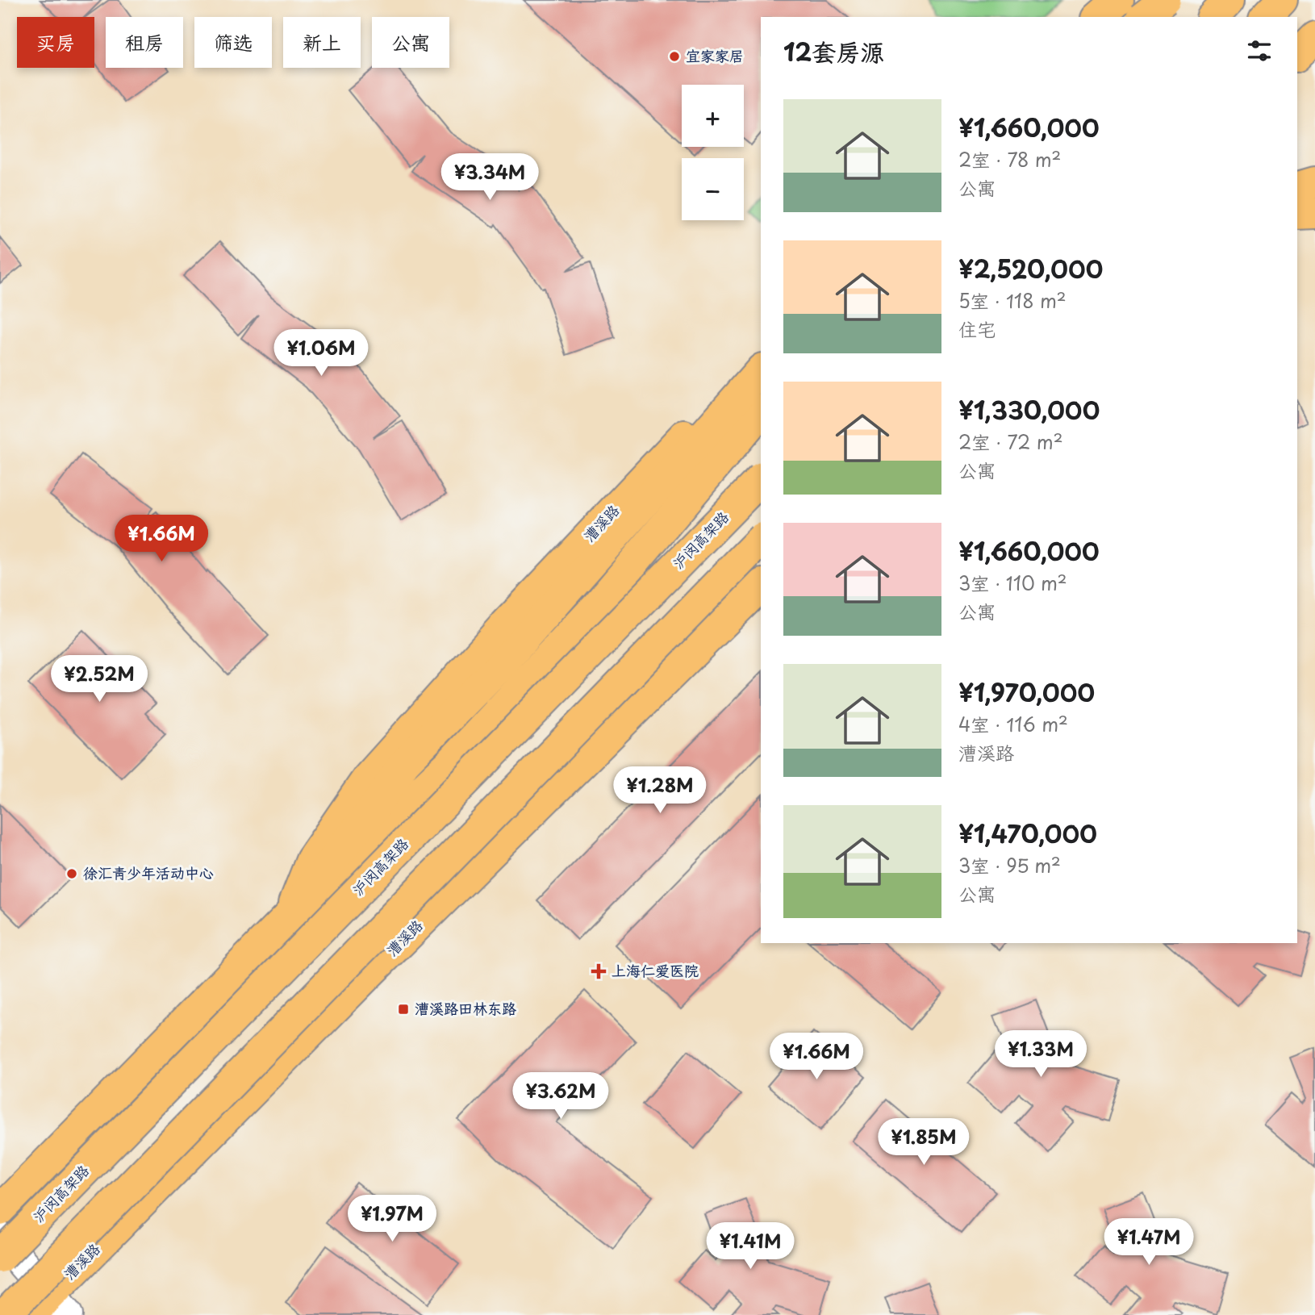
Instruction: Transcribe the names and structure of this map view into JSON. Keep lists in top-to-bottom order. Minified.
{"streets":{"main road":["漕溪路","沪闵高架路"]},"places":{"other":["宜家家居","徐汇青少年活动中心"],"health":["上海仁爱医院"],"transit":["漕溪路田林东路"]},"page":{"chip":["买房","租房","筛选","新上","公寓"],"heading":"12套房源","map_buttons":["+","−"],"list":[{"name":"¥1,660,000","note":"2室 · 78 m² · 公寓"},{"name":"¥2,520,000","note":"5室 · 118 m² · 住宅"},{"name":"¥1,330,000","note":"2室 · 72 m² · 公寓"},{"name":"¥1,660,000","note":"3室 · 110 m² · 公寓"},{"name":"¥1,970,000","note":"4室 · 116 m² · 漕溪路"},{"name":"¥1,470,000","note":"3室 · 95 m² · 公寓"}],"price":["¥3.34M","¥1.06M","¥1.66M","¥2.52M","¥1.28M","¥1.33M","¥1.66M","¥3.62M","¥1.85M","¥1.97M","¥1.47M","¥1.41M"]}}
